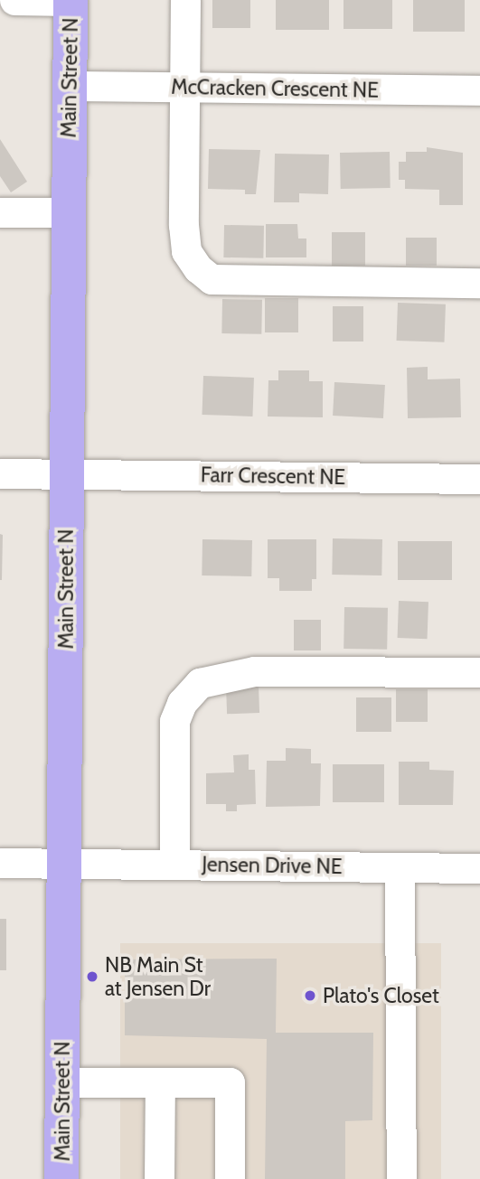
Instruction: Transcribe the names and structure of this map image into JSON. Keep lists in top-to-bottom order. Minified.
{"streets":{"main road":["Main Street N"],"street":["McCracken Crescent NE","Farr Crescent NE","Jensen Drive NE"]},"crossings":[["Main Street N","McCracken Crescent NE"],["Main Street N","Farr Crescent NE"],["Main Street N","Jensen Drive NE"]],"places":["NB Main St at Jensen Dr","Plato's Closet"]}
